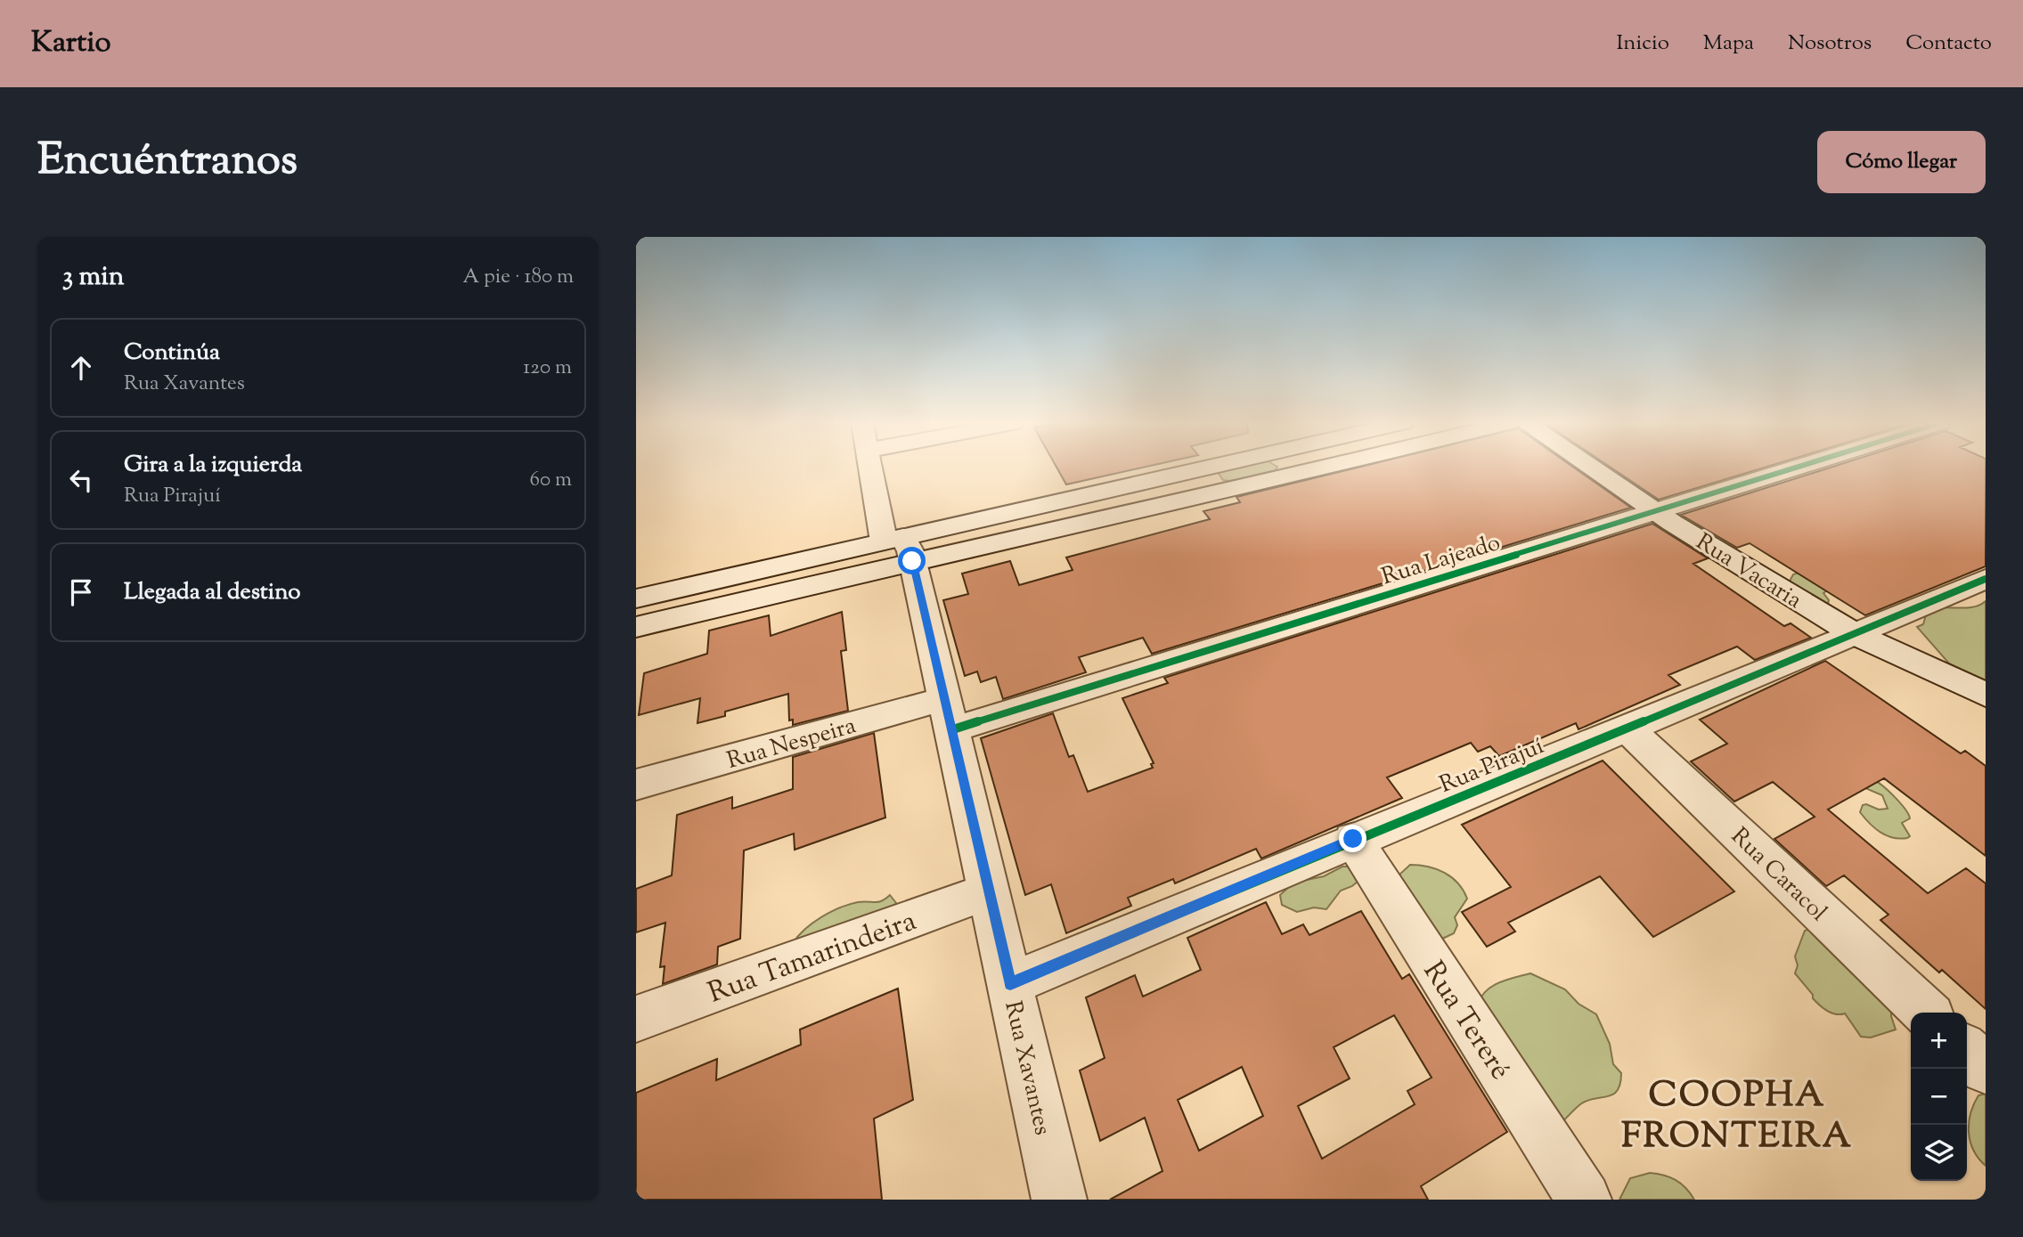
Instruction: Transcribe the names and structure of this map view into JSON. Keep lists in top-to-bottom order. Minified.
{"streets":{"street":["Rua Lajeado","Rua Vacaria","Rua Nespeira","Rua Pirajuí","Rua Caracol","Rua Tamarindeira","Rua Tereré","Rua Xavantes"]},"crossings":[["Rua Lajeado","Rua Vacaria"],["Rua Lajeado","Rua Nespeira"],["Rua Lajeado","Rua Xavantes"],["Rua Vacaria","Rua Pirajuí"],["Rua Nespeira","Rua Xavantes"],["Rua Pirajuí","Rua Caracol"],["Rua Pirajuí","Rua Tereré"],["Rua Pirajuí","Rua Xavantes"],["Rua Tamarindeira","Rua Xavantes"]],"districts":["COOPHA FRONTEIRA"],"page":{"header":"Kartio","nav":["Inicio","Mapa","Nosotros","Contacto"],"title":"Encuéntranos","buttons":"Cómo llegar","heading":["3 min","A pie · 180 m"],"list":[["Continúa","Rua Xavantes","120 m"],["Gira a la izquierda","Rua Pirajuí","60 m"],"Llegada al destino"],"map_buttons":["+","−"]}}
